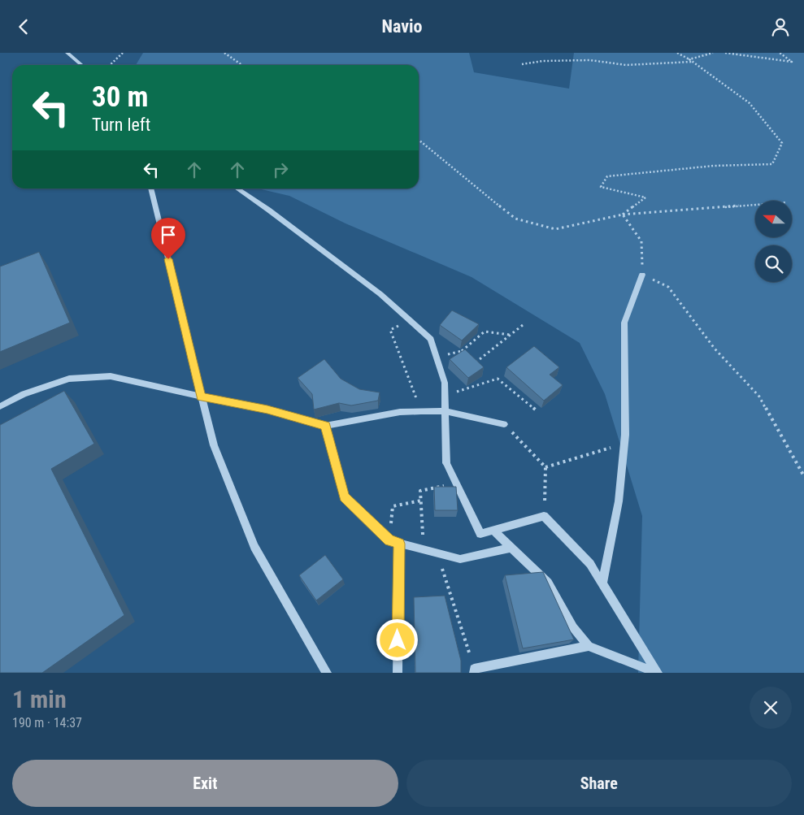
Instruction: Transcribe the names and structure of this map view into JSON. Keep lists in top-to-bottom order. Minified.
{"north":"left","page":{"header":"Navio","turn":["30 m","Turn left"],"heading":["1 min","190 m · 14:37"],"buttons":["Exit","Share"]}}
